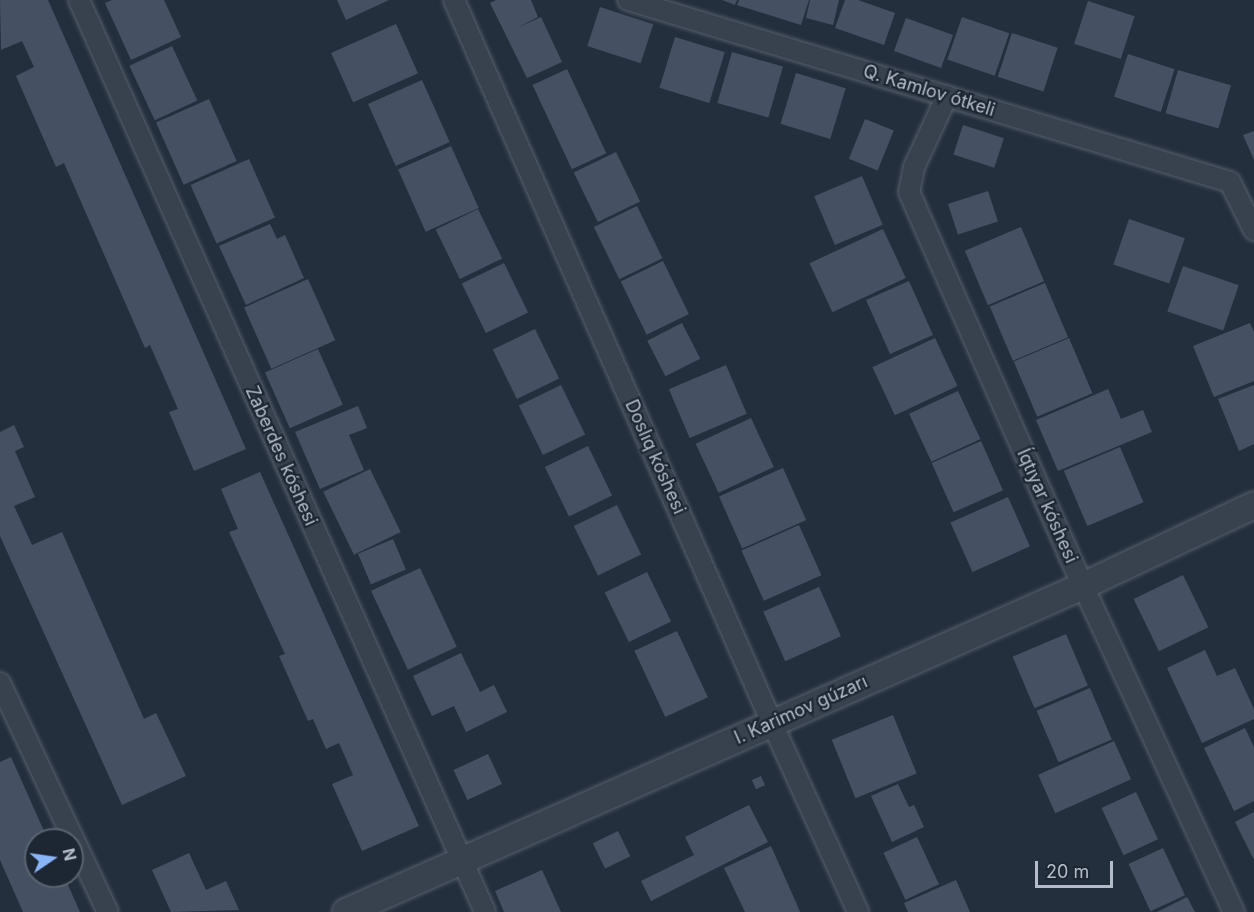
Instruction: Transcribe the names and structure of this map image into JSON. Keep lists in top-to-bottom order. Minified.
{"streets":{"street":["Q. Kamlov ótkeli","Zaberdes kóshesi","Doslıq kóshesi","Íqtıyar kóshesi","I. Karimov gúzarı"]},"crossings":[["Q. Kamlov ótkeli","Íqtıyar kóshesi"],["Zaberdes kóshesi","I. Karimov gúzarı"],["Doslıq kóshesi","I. Karimov gúzarı"],["Íqtıyar kóshesi","I. Karimov gúzarı"]],"scale_bar":"20 m","north":"right"}
